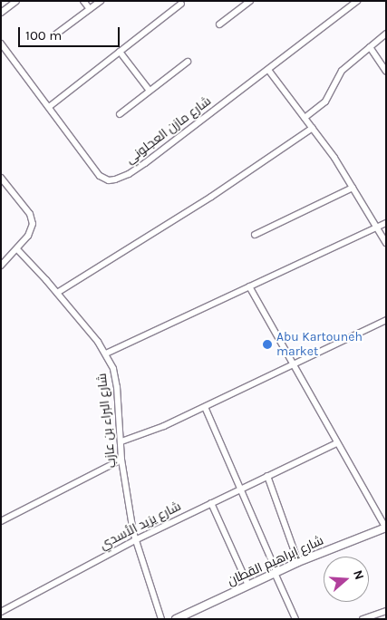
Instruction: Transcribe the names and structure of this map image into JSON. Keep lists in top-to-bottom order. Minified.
{"streets":{"street":["شارع مازن العجلوني","شارع البراء بن عازب","شارع يزيد الأسدي","شارع إبراهيم القطان"]},"crossings":[["شارع البراء بن عازب","شارع يزيد الأسدي"]],"places":["Abu Kartouneh market"],"scale_bar":"100 m","north":"right"}
